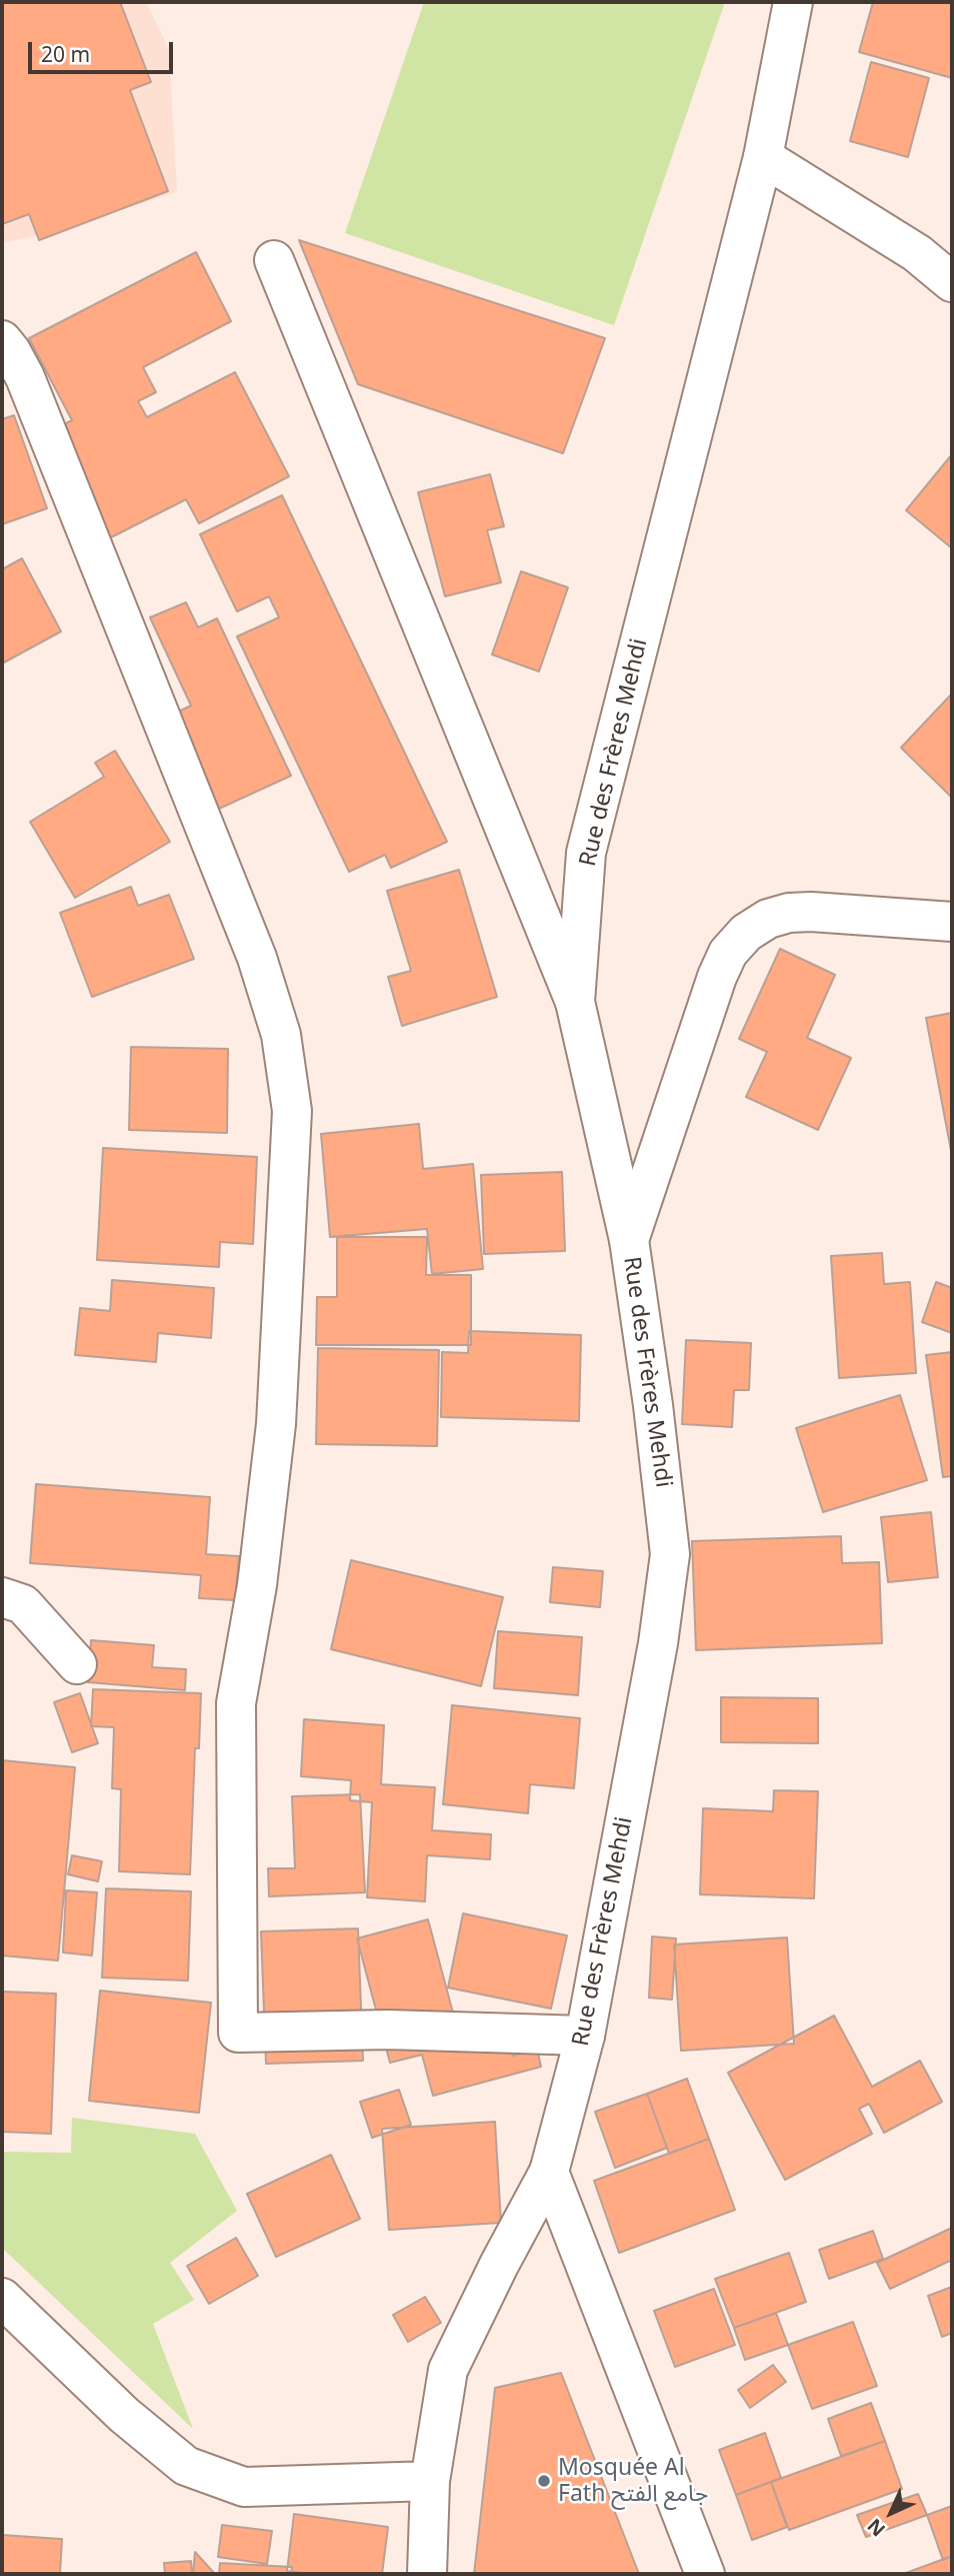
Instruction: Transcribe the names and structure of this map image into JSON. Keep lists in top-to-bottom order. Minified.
{"streets":{"street":["Rue des Frères Mehdi"]},"places":["Mosquée Al Fath جامع الفتح"],"scale_bar":"20 m","north":"bottom left"}
